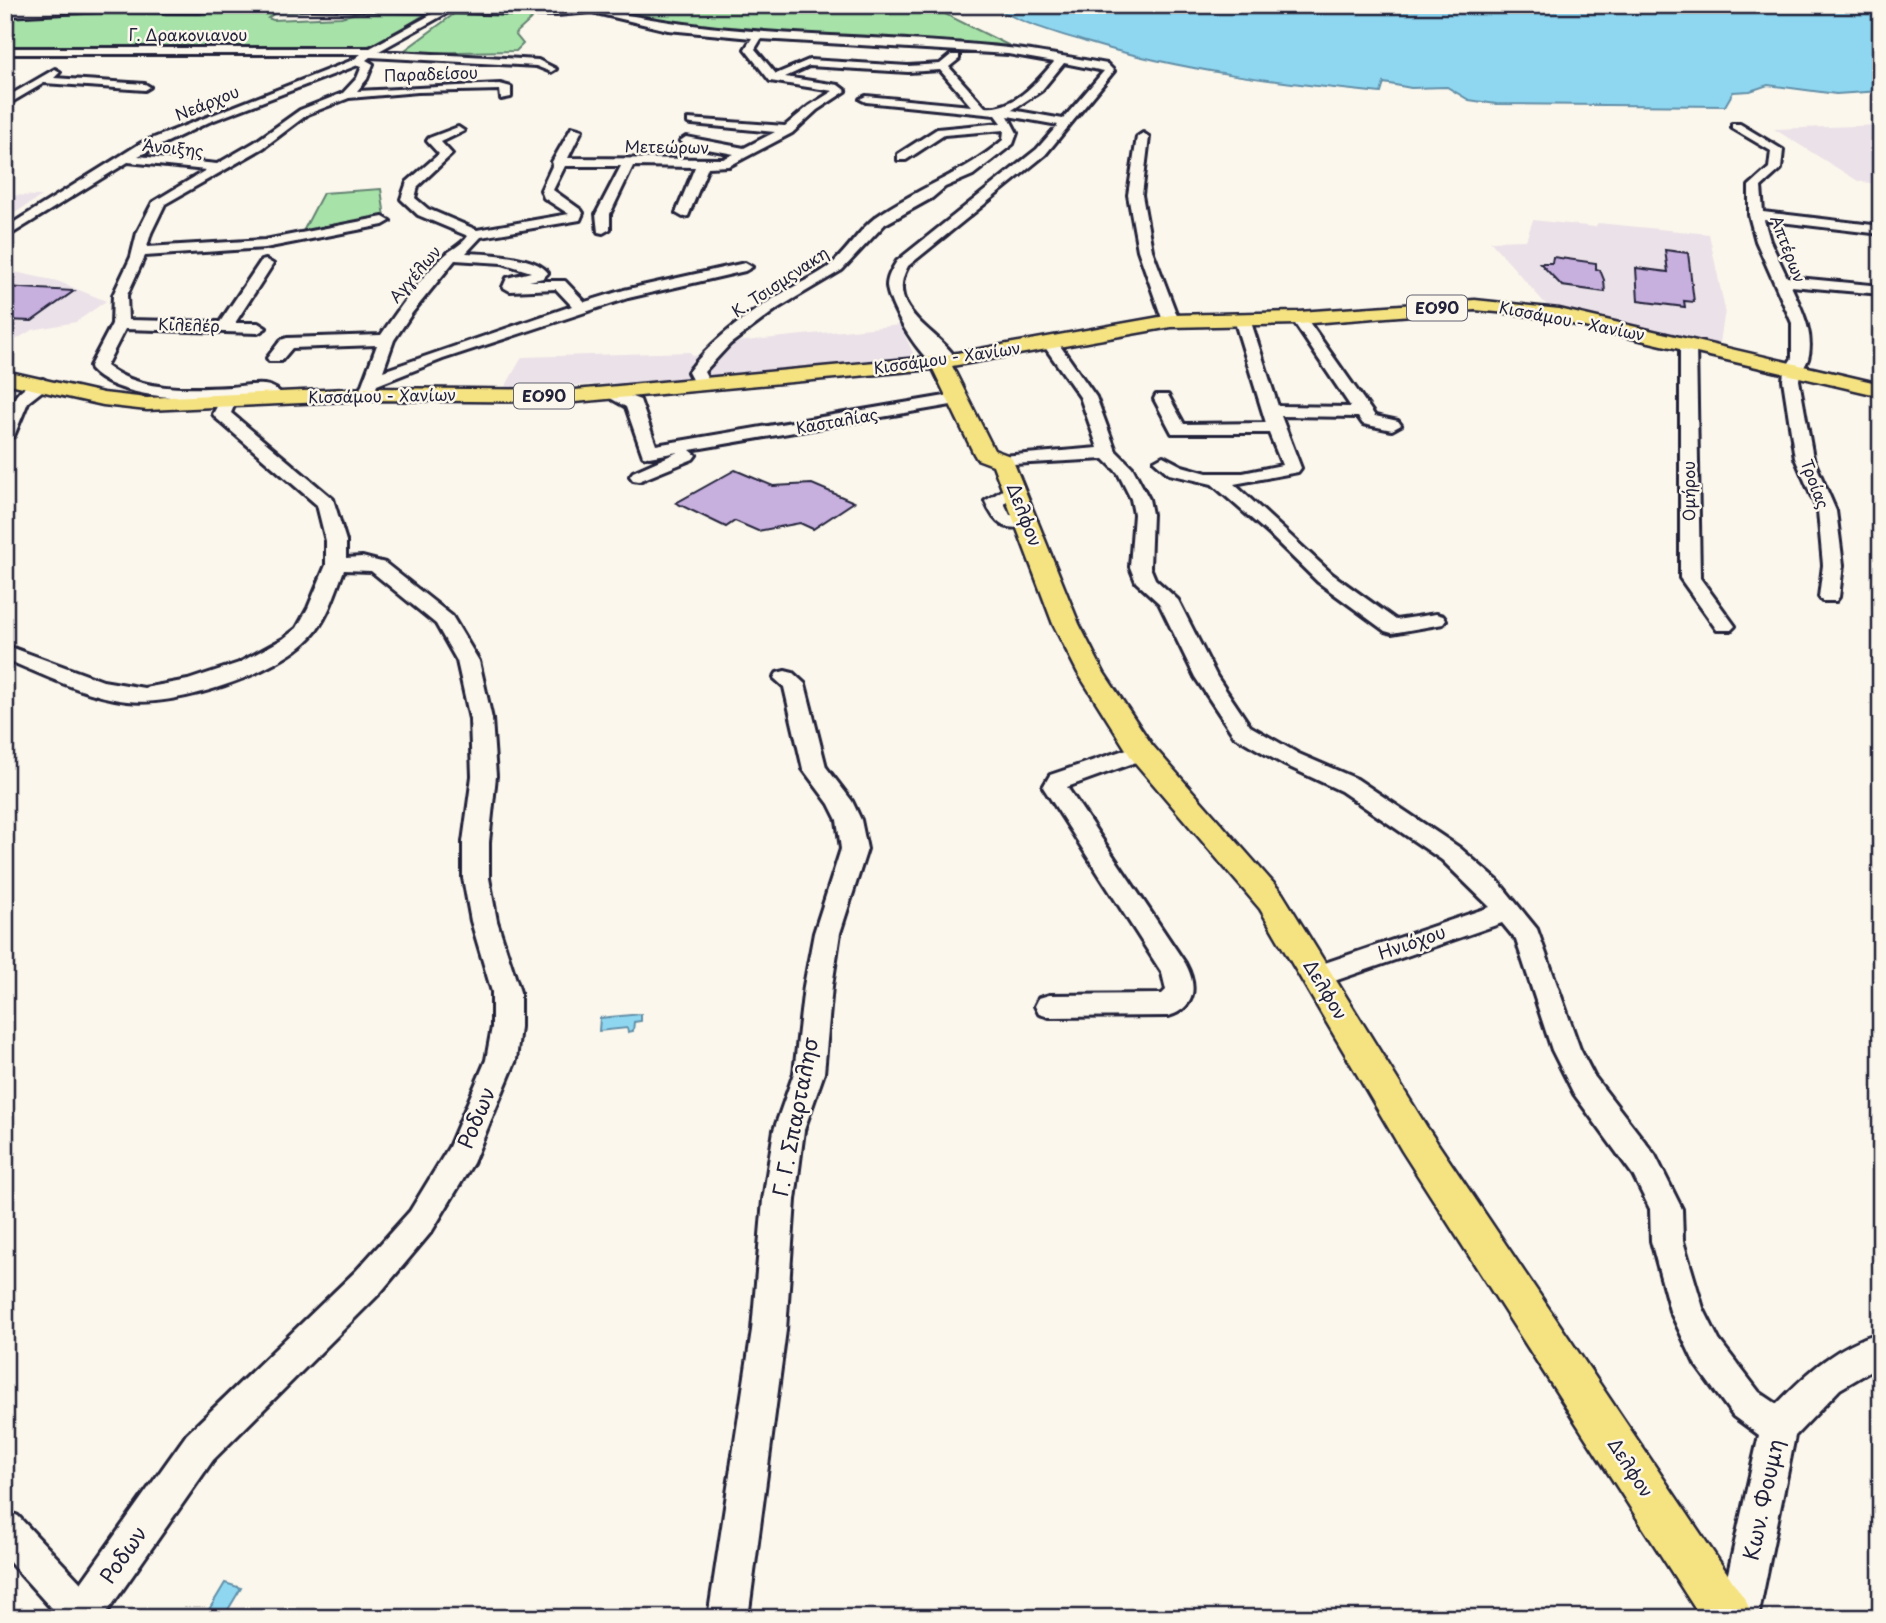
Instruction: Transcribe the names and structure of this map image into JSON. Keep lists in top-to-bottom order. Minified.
{"streets":{"main road":["ΕΟ90","Κισσάμου - Χανίων","Δελφον"],"street":["Γ. Δρακονιανου","Παραδείσου","Νεάρχου","Μετεώρων","Άνοιξης","Απτέρων","Αγγέλων","Κ. Τσισμςνακη","Κιλελέρ","Κασταλίας","Τροίας","Ομήρου","Ηνιόχου","Γ. Γ. Σπαρταλησ","Ροδων","Κων. Φουμη"]},"crossings":[["Γ. Δρακονιανου","Νεάρχου"],["Νεάρχου","Άνοιξης"],["Απτέρων","Κισσάμου - Χανίων"],["Απτέρων","Τροίας"],["Αγγέλων","Κισσάμου - Χανίων"],["Κ. Τσισμςνακη","Κισσάμου - Χανίων"],["Κισσάμου - Χανίων","Κασταλίας"],["Κισσάμου - Χανίων","Τροίας"],["Κισσάμου - Χανίων","Ομήρου"],["Κισσάμου - Χανίων","Δελφον"],["Κασταλίας","Δελφον"],["Δελφον","Ηνιόχου"]]}
